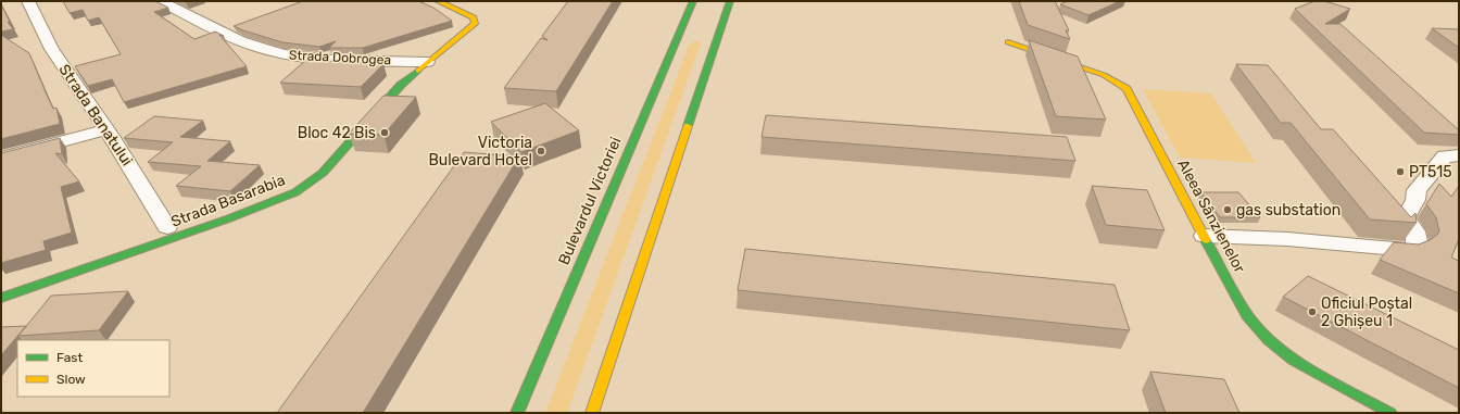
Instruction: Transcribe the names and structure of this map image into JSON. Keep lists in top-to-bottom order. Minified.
{"streets":{"main road":["Strada Basarabia","Bulevardul Victoriei","Aleea Sânzienelor"],"street":["Strada Dobrogea","Strada Banatului"]},"crossings":[["Strada Dobrogea","Strada Basarabia"]],"places":["Bloc 42 Bis","Victoria Bulevard Hotel","PT515","gas substation","Oficiul Poștal 2 Ghișeu 1"],"legend":["Fast","Slow"]}
